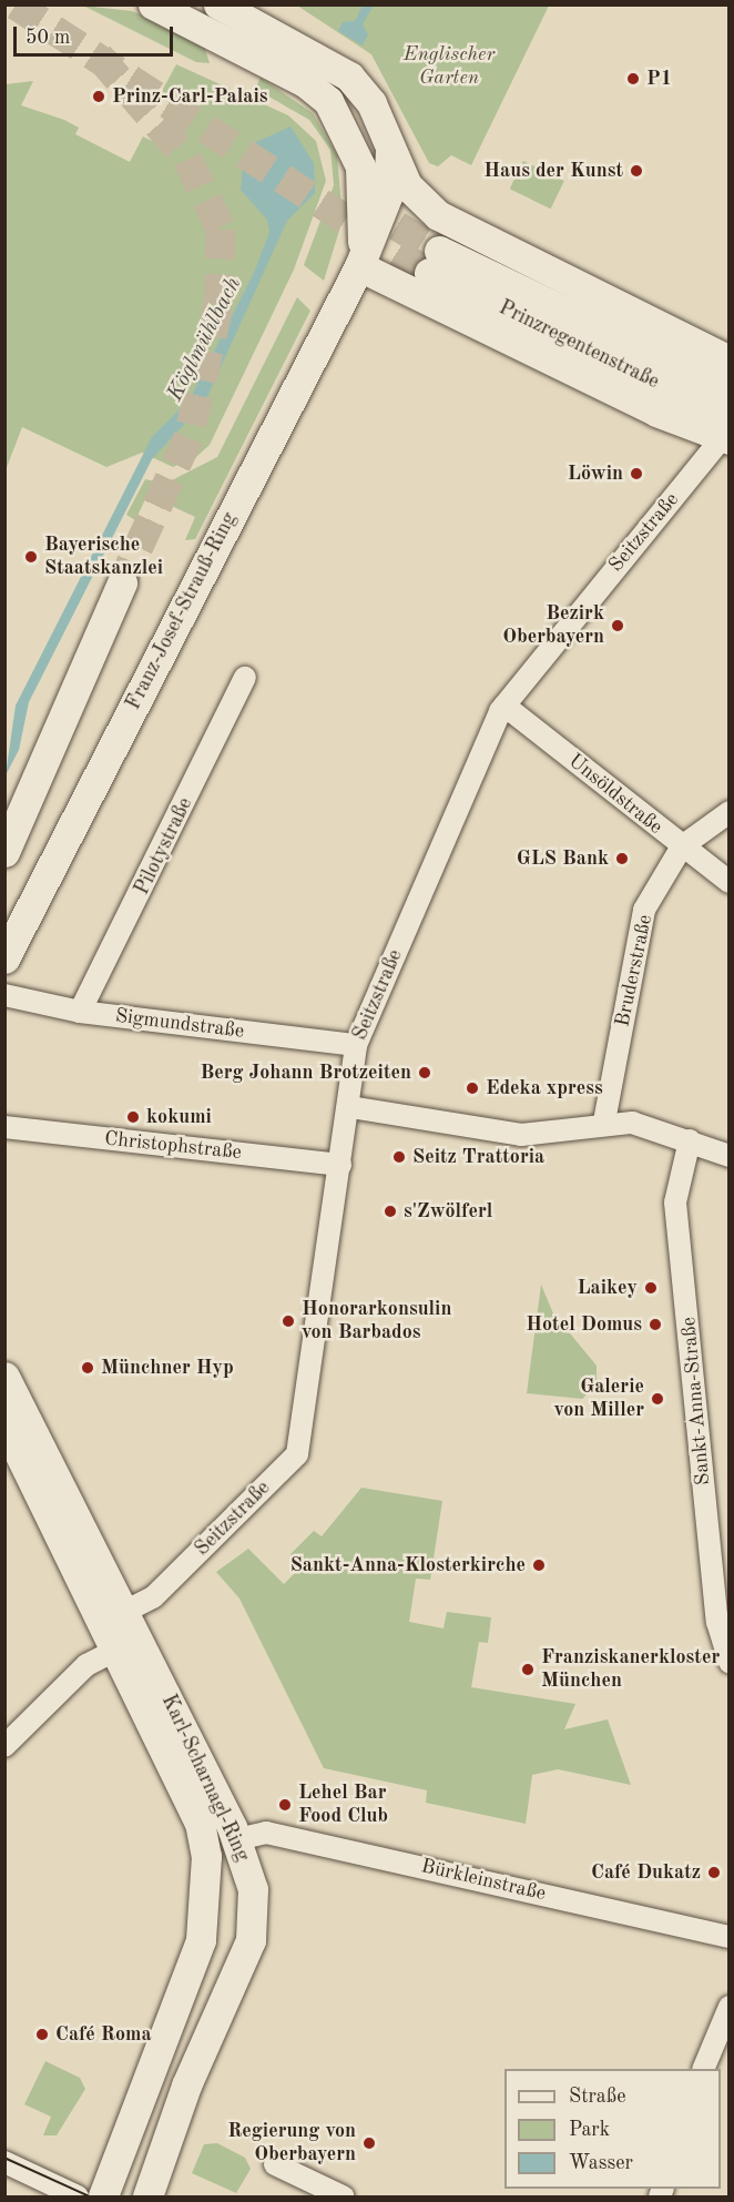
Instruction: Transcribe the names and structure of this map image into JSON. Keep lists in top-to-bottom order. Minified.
{"streets":{"main road":["Prinzregentenstraße","Franz-Josef-Strauß-Ring","Karl-Scharnagl-Ring"],"street":["Seitzstraße","Unsöldstraße","Pilotystraße","Bruderstraße","Sigmundstraße","Christophstraße","Sankt-Anna-Straße","Bürkleinstraße"]},"crossings":[["Prinzregentenstraße","Seitzstraße"],["Seitzstraße","Unsöldstraße"],["Seitzstraße","Sigmundstraße"],["Seitzstraße","Christophstraße"],["Seitzstraße","Karl-Scharnagl-Ring"],["Unsöldstraße","Bruderstraße"],["Pilotystraße","Sigmundstraße"],["Karl-Scharnagl-Ring","Bürkleinstraße"]],"water":["Köglmühlbach"],"parks":["Englischer Garten"],"places":["P1","Prinz-Carl-Palais","Haus der Kunst","Löwin","Bayerische Staatskanzlei","Bezirk Oberbayern","GLS Bank","Berg Johann Brotzeiten","Edeka xpress","kokumi","Seitz Trattoria","s'Zwölferl","Laikey","Honorarkonsulin von Barbados","Hotel Domus","Münchner Hyp","Galerie von Miller","Sankt-Anna-Klosterkirche","Franziskanerkloster München","Lehel Bar Food Club","Café Dukatz","Café Roma","Regierung von Oberbayern"],"legend":["Straße","Park","Wasser"],"scale_bar":"50 m"}
